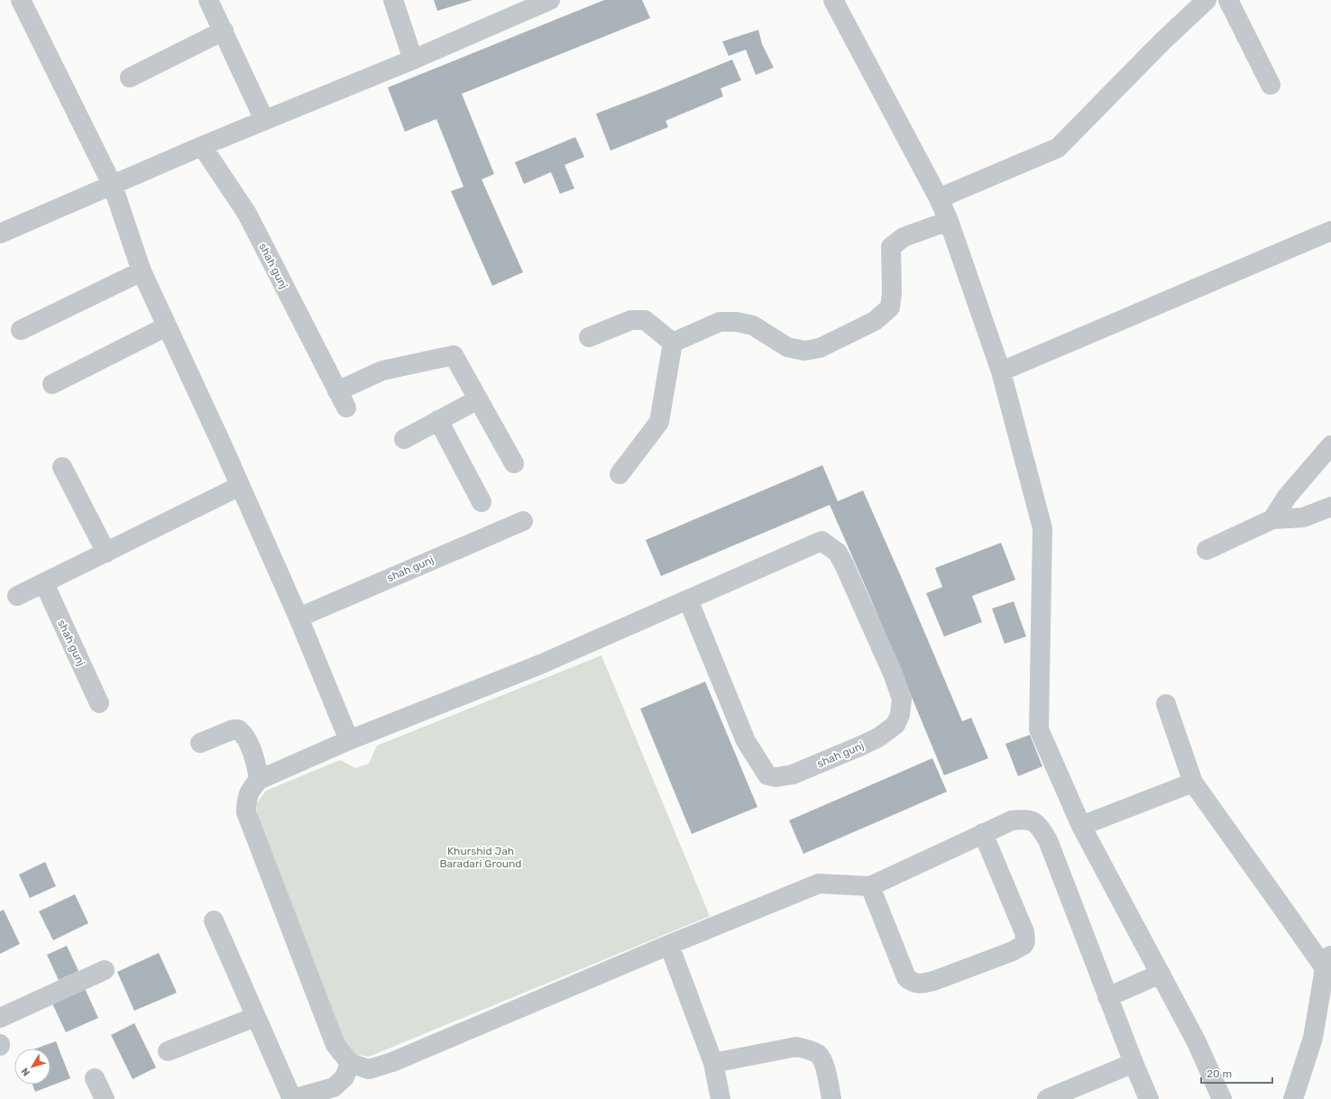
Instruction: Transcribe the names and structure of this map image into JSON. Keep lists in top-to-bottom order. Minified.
{"streets":{"street":["shah gunj"]},"parks":["Khurshid Jah Baradari Ground"],"scale_bar":"20 m","north":"bottom left"}
